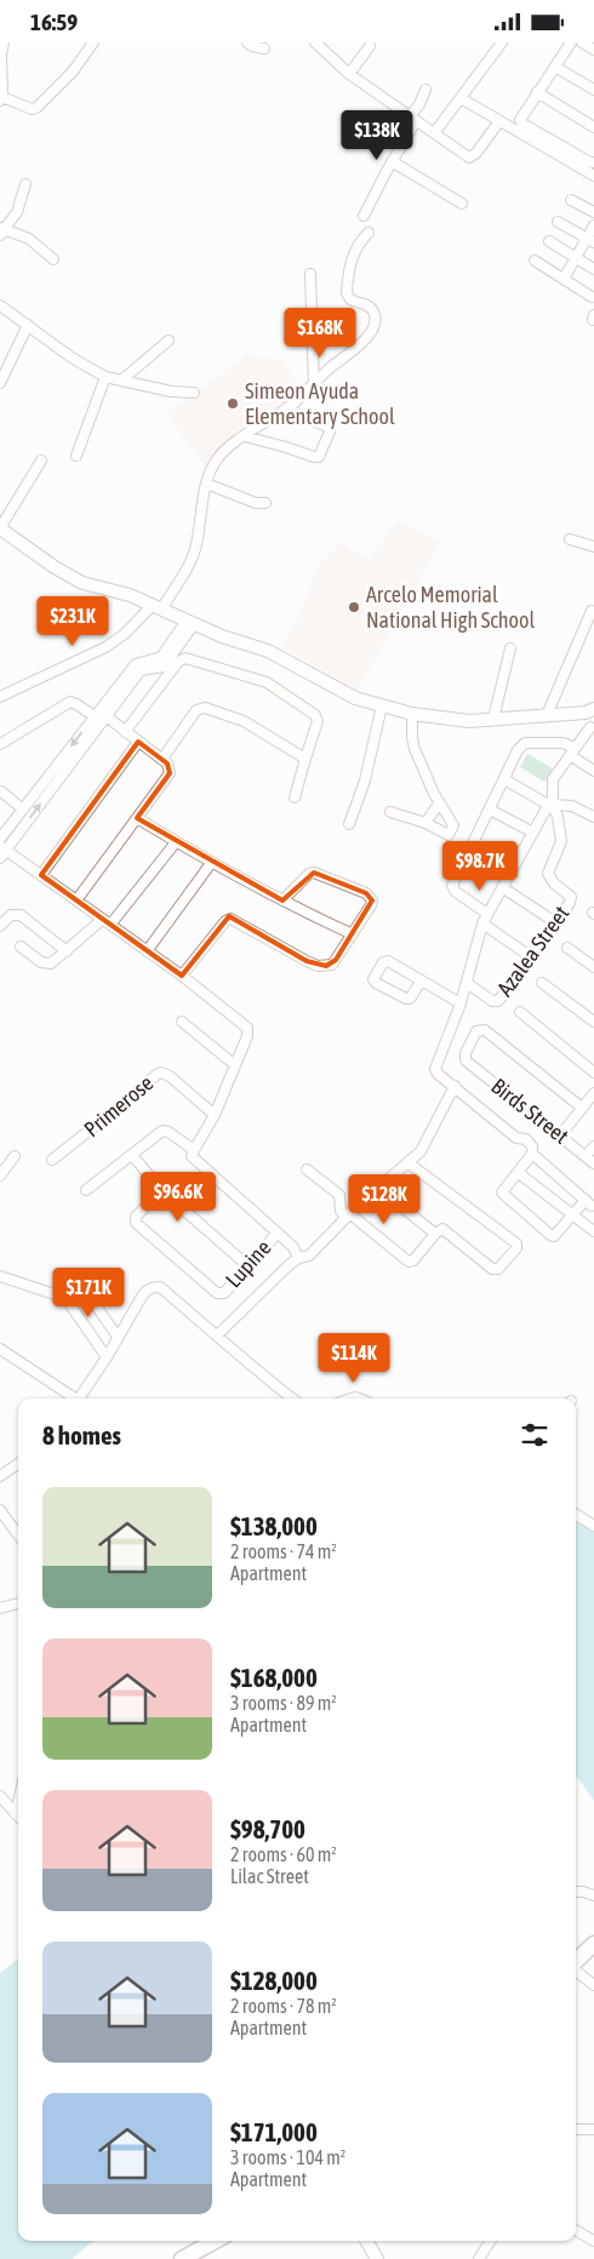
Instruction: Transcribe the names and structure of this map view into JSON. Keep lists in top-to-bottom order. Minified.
{"streets":{"street":["Azalea Street","Primerose","Birds Street","Lupine"]},"places":["Simeon Ayuda Elementary School","Arcelo Memorial National High School"],"page":{"status":"16:59","price":["$138K","$168K","$231K","$98.7K","$96.6K","$128K","$171K","$114K"],"heading":"8 homes","list":[{"name":"$138,000","note":"2 rooms · 74 m² · Apartment"},{"name":"$168,000","note":"3 rooms · 89 m² · Apartment"},{"name":"$98,700","note":"2 rooms · 60 m² · Lilac Street"},{"name":"$128,000","note":"2 rooms · 78 m² · Apartment"},{"name":"$171,000","note":"3 rooms · 104 m² · Apartment"}]}}
